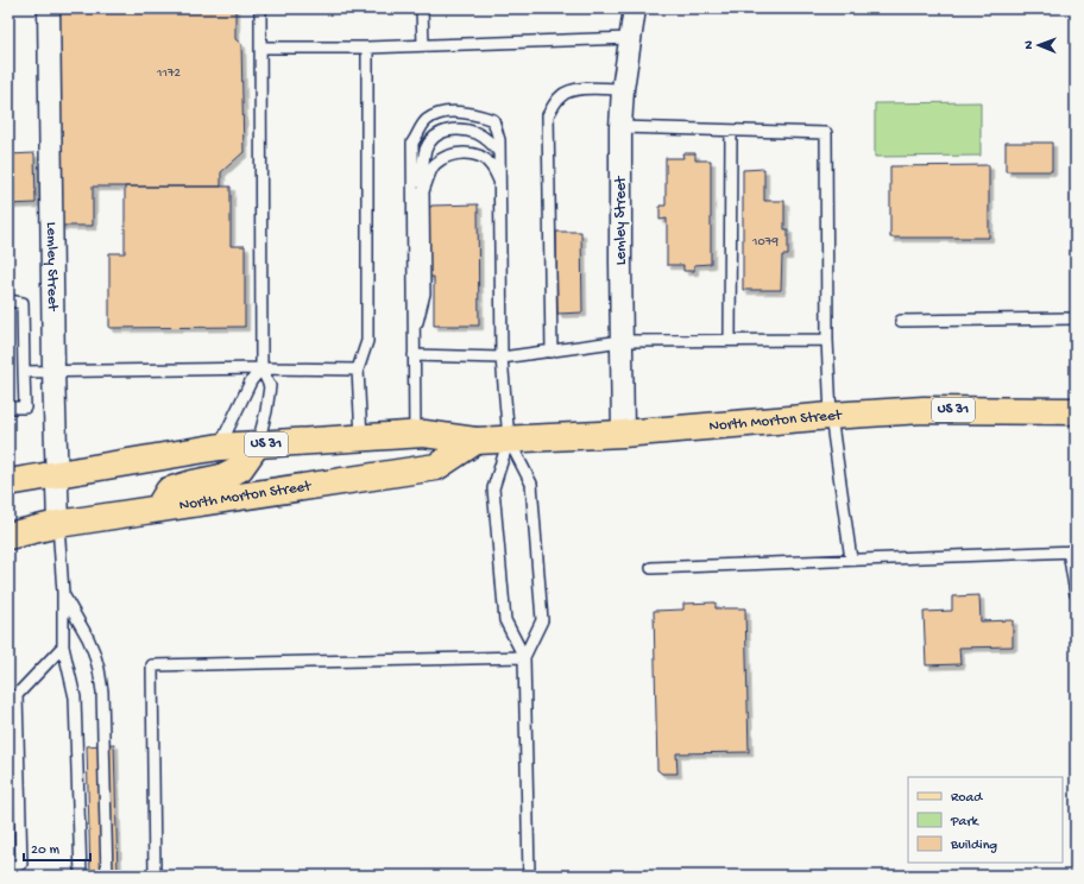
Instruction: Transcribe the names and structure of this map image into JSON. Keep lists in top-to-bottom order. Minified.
{"streets":{"main road":["US 31","North Morton Street"],"street":["Lemley Street"]},"crossings":[["Lemley Street","North Morton Street"]],"house_numbers":["1172","1079"],"legend":["Road","Park","Building"],"scale_bar":"20 m","north":"left"}
